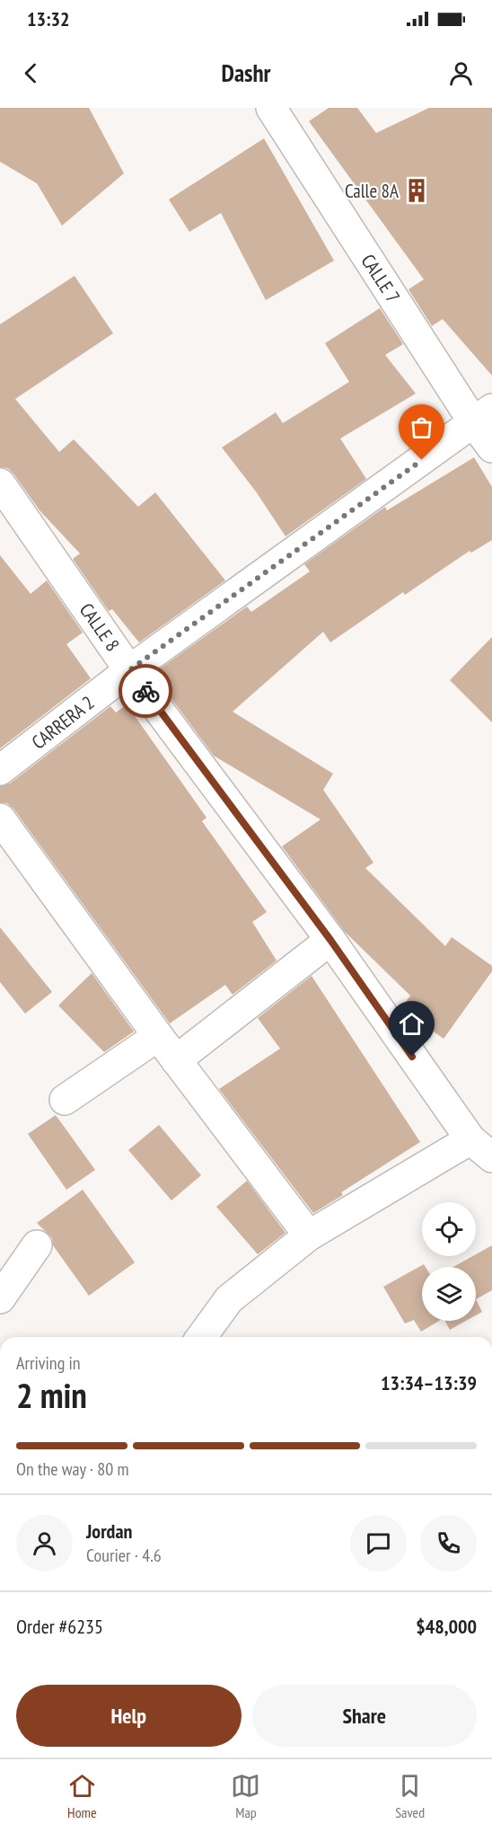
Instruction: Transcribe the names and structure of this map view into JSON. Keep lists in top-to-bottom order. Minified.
{"streets":{"street":["CALLE 7","CALLE 8","CARRERA 2"]},"crossings":[["CALLE 7","CARRERA 2"],["CALLE 8","CARRERA 2"]],"places":{"building":["Calle 8A"]},"page":{"status":"13:32","header":"Dashr","heading":["2 min","Arriving in","13:34–13:39"],"panel":["Jordan","Courier · 4.6","Order #6235","$48,000"],"bar":"On the way · 80 m","buttons":["Help","Share"],"tabs":["Home","Map","Saved"]}}
